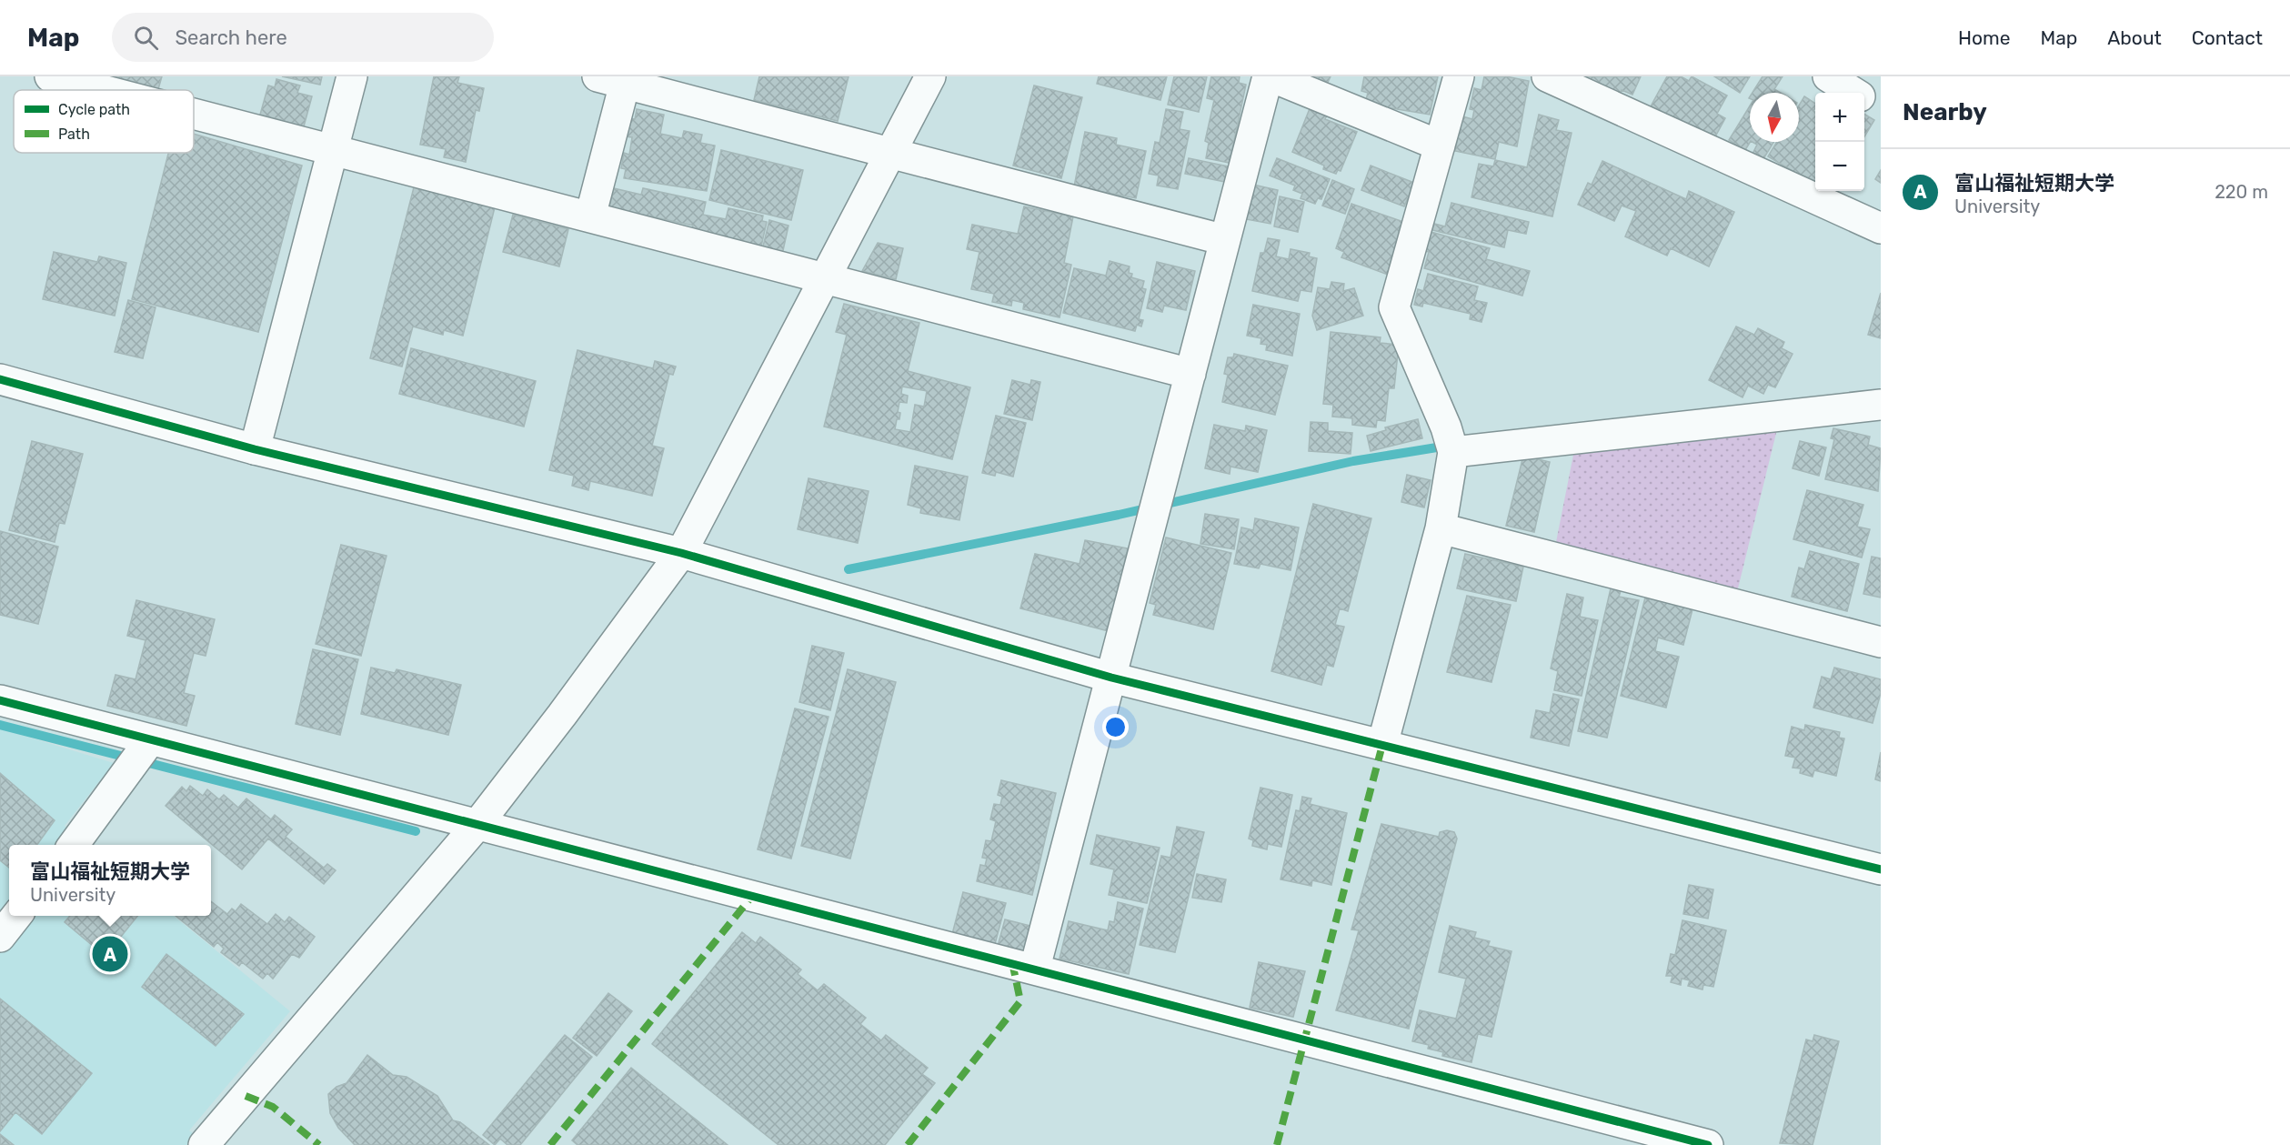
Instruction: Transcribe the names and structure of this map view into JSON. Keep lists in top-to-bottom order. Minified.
{"legend":["Cycle path","Path"],"north":"bottom","page":{"header":"Map","search":"Search here","nav":["Home","Map","About","Contact"],"heading":"Nearby","map_buttons":["+","−"],"list":[{"mark":"A","name":"富山福祉短期大学","note":"University","value":"220 m"}],"popup":["富山福祉短期大学","University"],"pins":"A"}}
